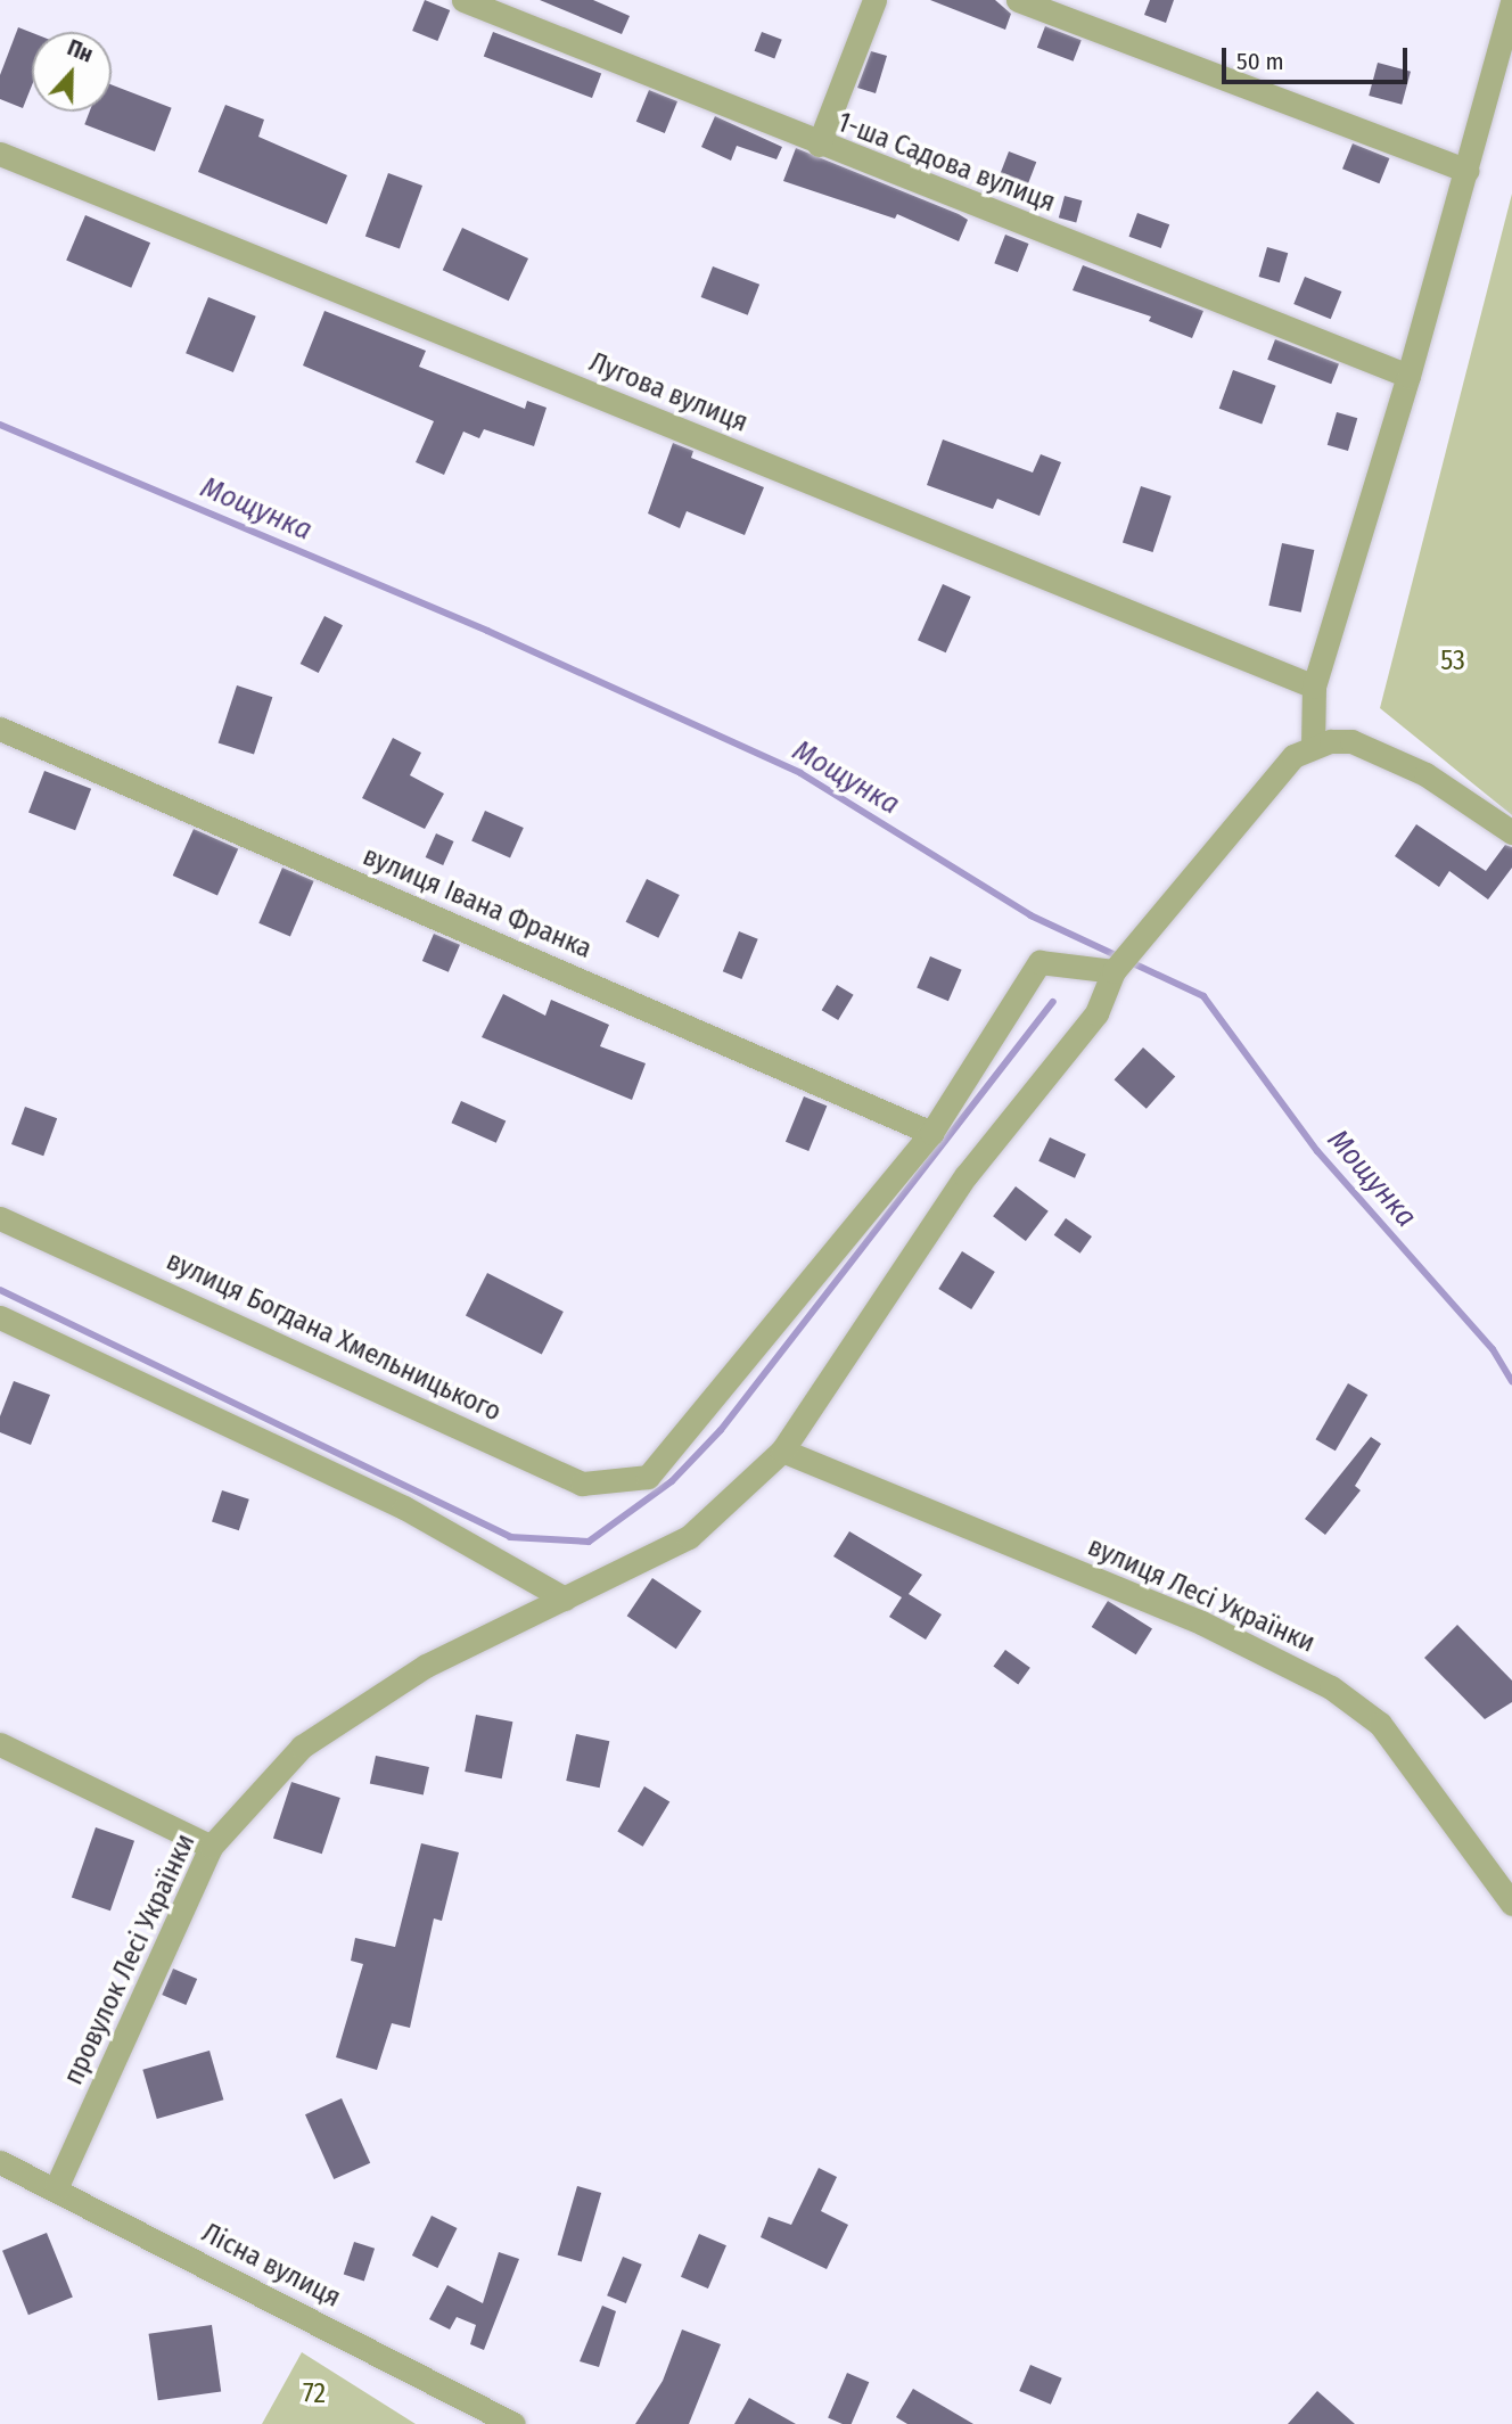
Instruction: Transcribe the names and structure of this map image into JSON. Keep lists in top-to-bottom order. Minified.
{"streets":{"street":["1-ша Садова вулиця","Лугова вулиця","вулиця Івана Франка","вулиця Богдана Хмельницького","вулиця Лесі Українки","провулок Лесі Українки","Лісна вулиця"]},"crossings":[["вулиця Івана Франка","вулиця Богдана Хмельницького"],["провулок Лесі Українки","Лісна вулиця"]],"water":["Мощунка"],"parks":["53","72"],"scale_bar":"50 m","north":"top"}
